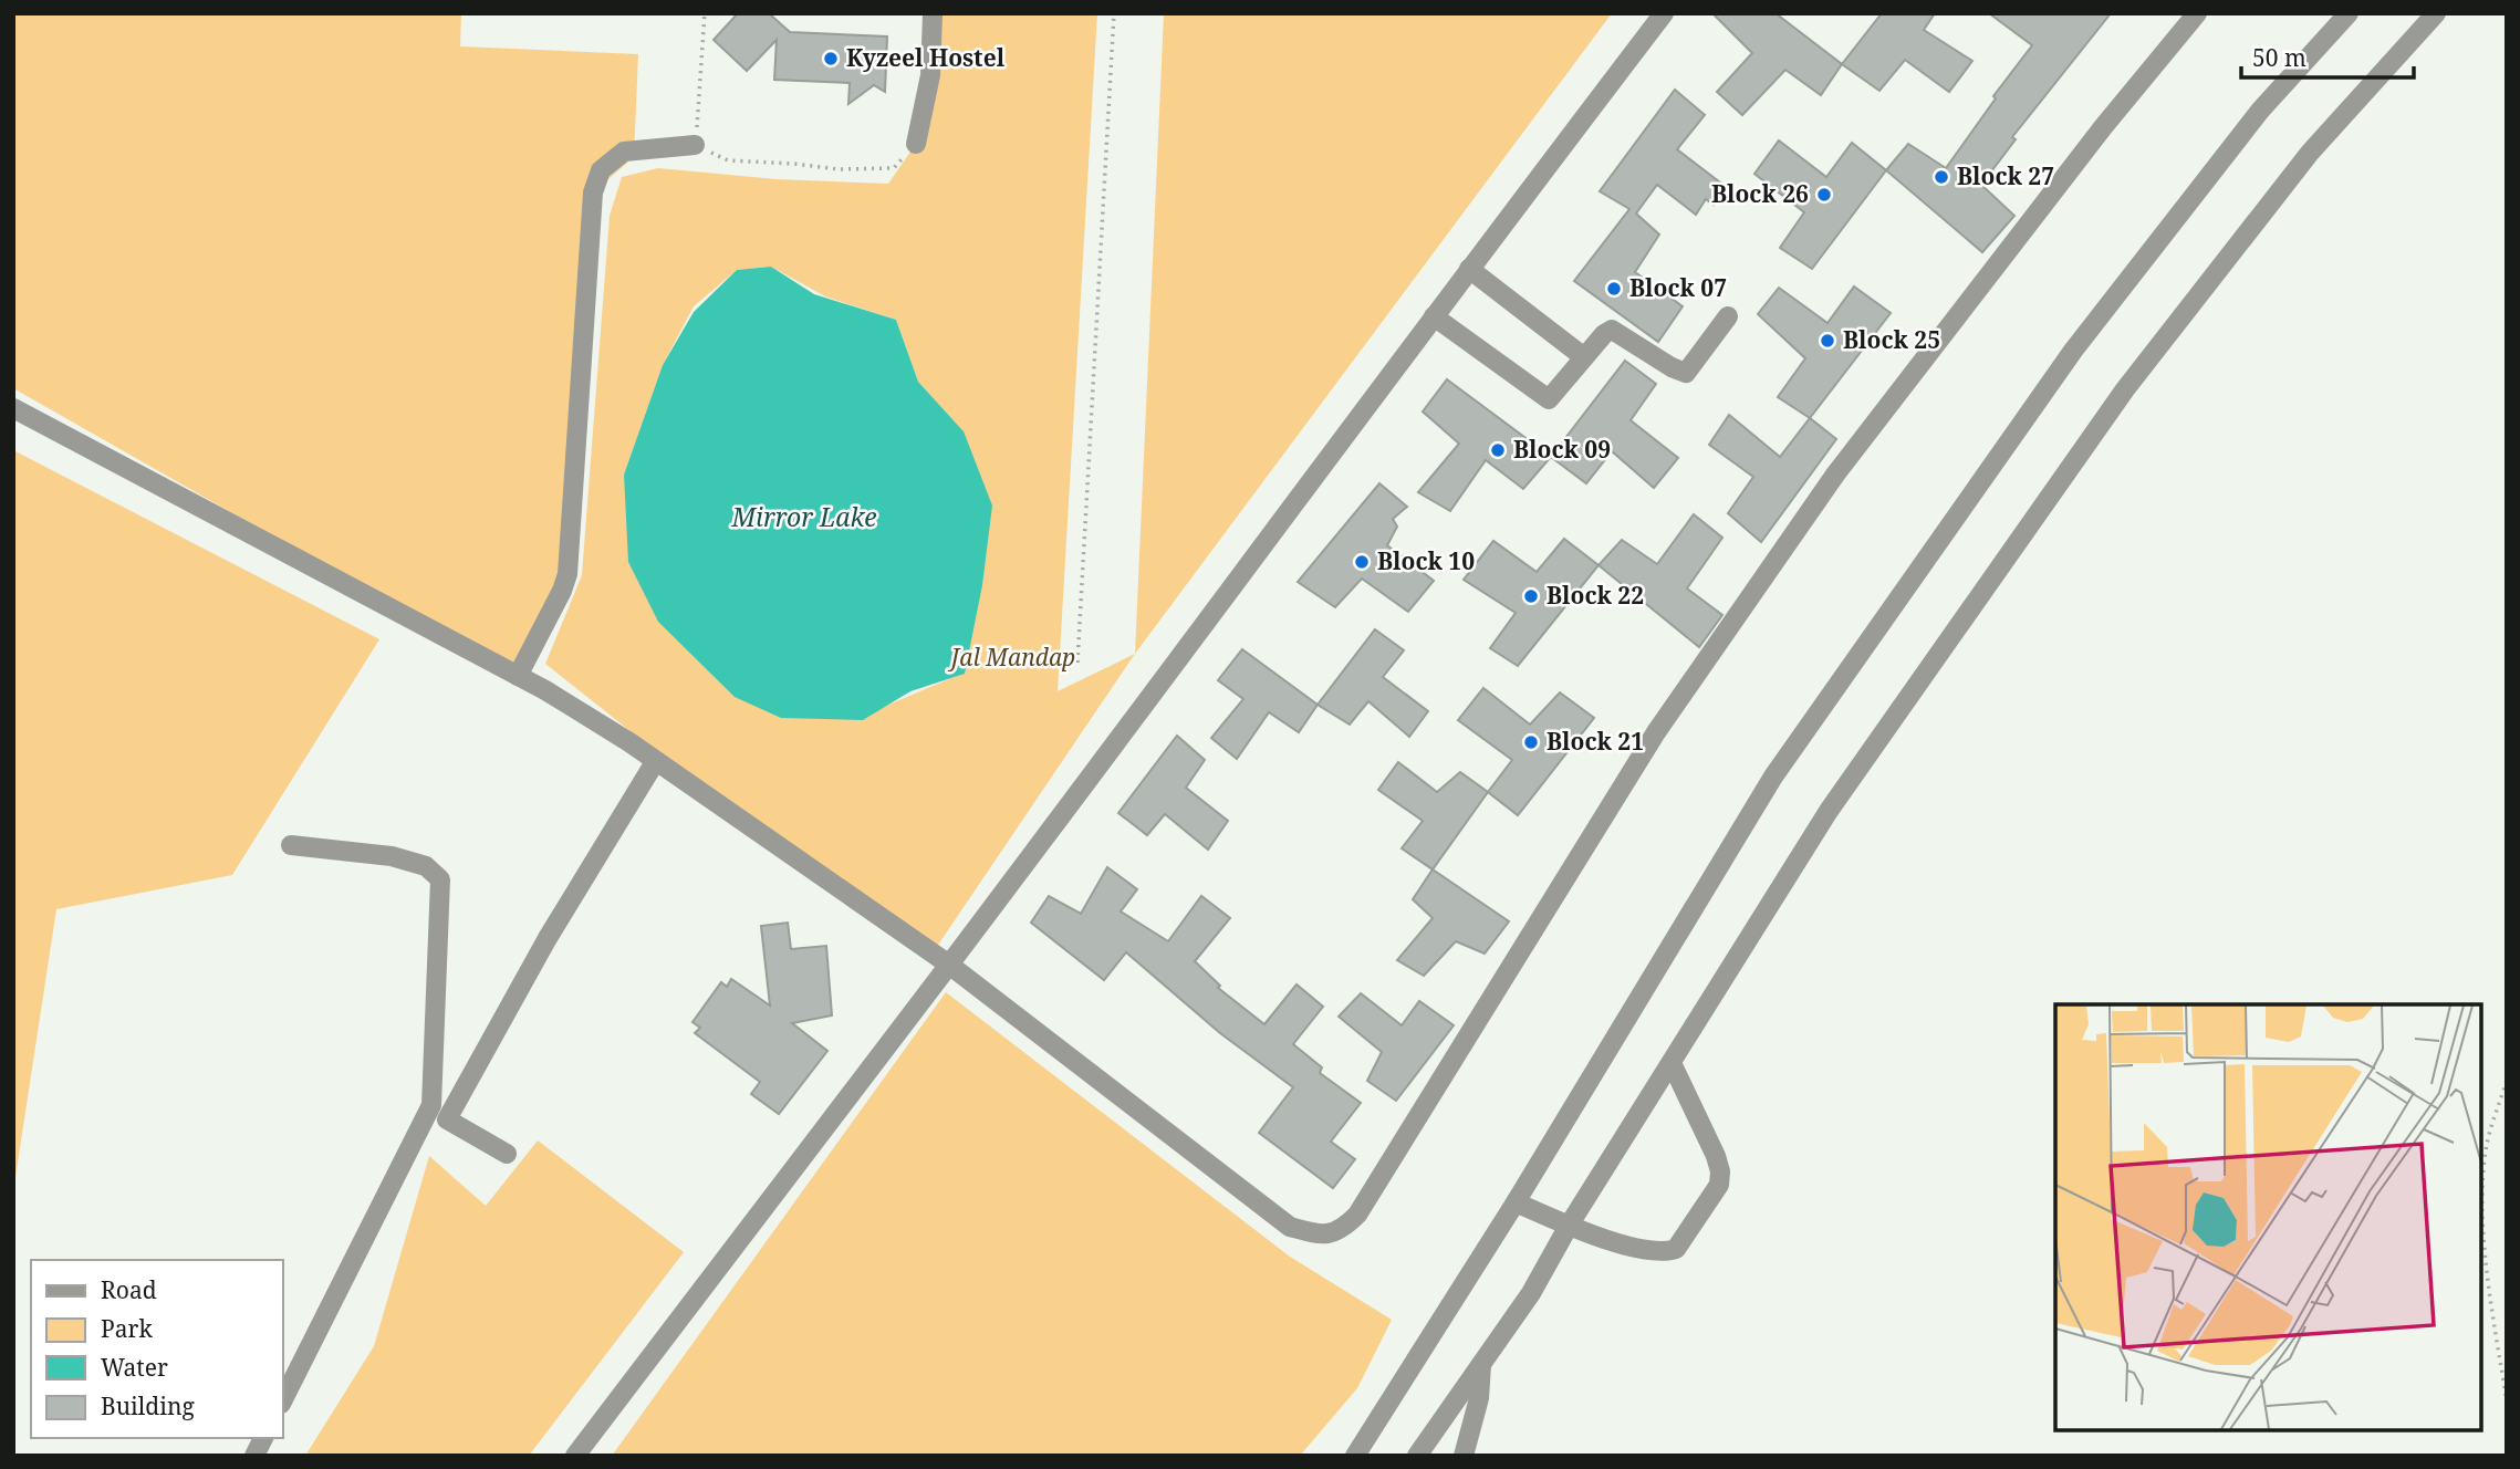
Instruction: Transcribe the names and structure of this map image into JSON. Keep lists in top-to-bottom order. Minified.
{"water":["Mirror Lake"],"parks":["Jal Mandap"],"places":["Kyzeel Hostel","Block 27","Block 26","Block 07","Block 25","Block 09","Block 10","Block 22","Block 21"],"legend":["Road","Park","Water","Building"],"scale_bar":"50 m"}
